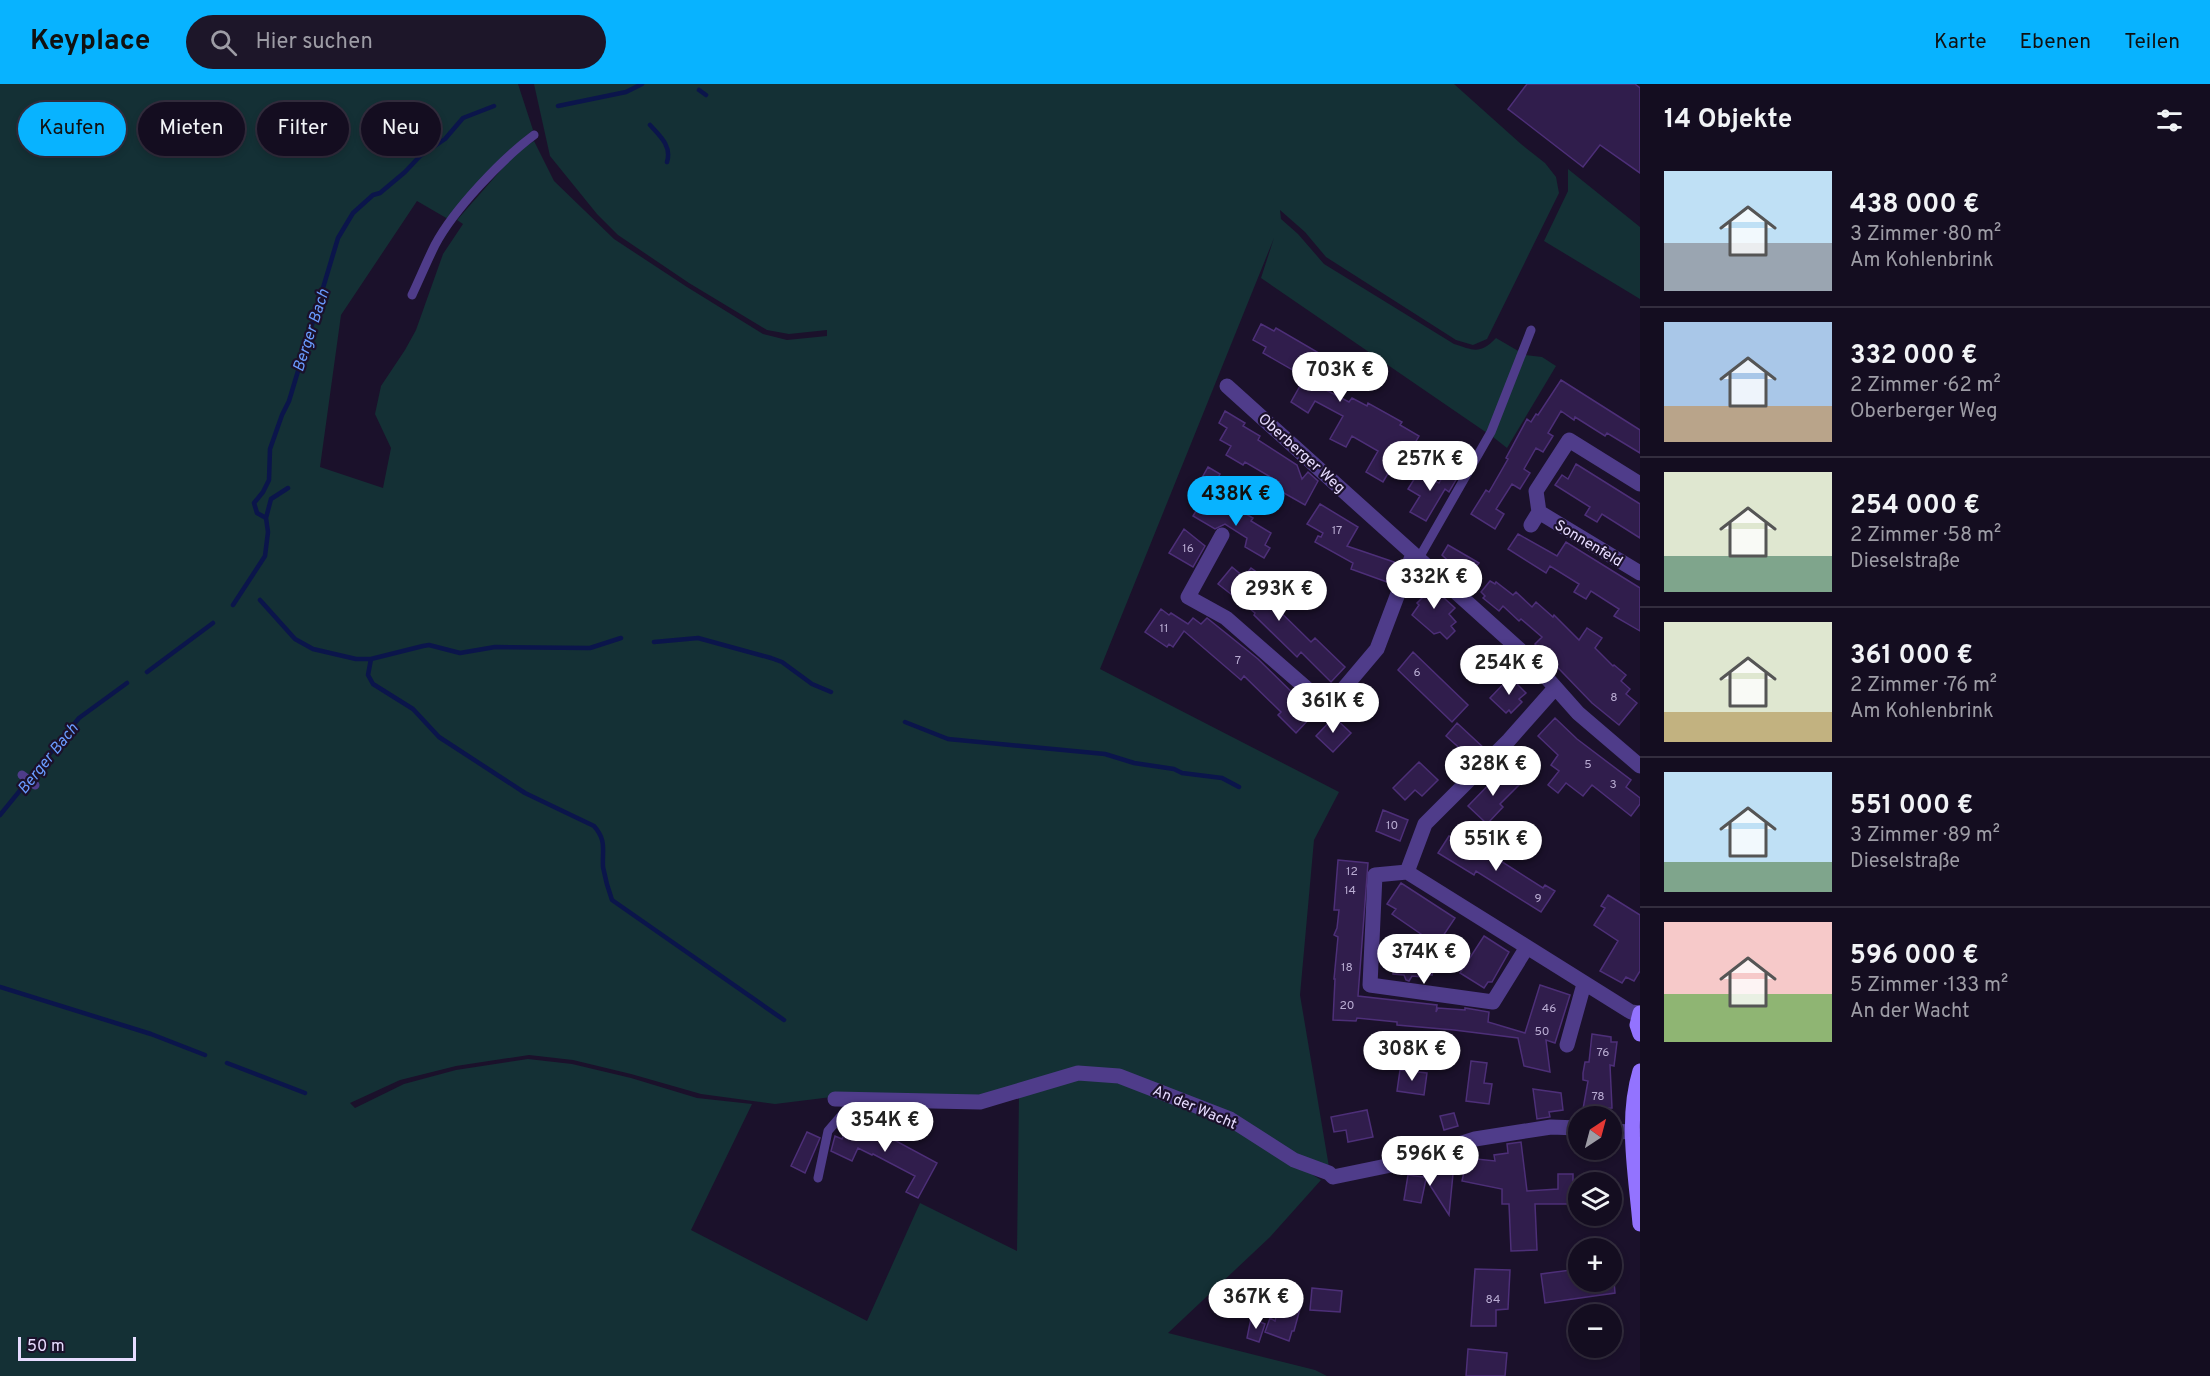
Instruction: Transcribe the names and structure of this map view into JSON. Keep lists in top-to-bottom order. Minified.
{"streets":{"street":["Oberberger Weg","Sonnenfeld","An der Wacht"]},"water":["Berger Bach"],"house_numbers":["17","16","11","7","6","8","5","3","10","12","14","9","18","20","46","50","76","78","84"],"scale_bar":"50 m","north":"top right","page":{"header":"Keyplace","search":"Hier suchen","nav":["Karte","Ebenen","Teilen"],"heading":"14 Objekte","chip":["Kaufen","Mieten","Filter","Neu"],"list":[{"name":"438 000 €","note":"3 Zimmer · 80 m² · Am Kohlenbrink"},{"name":"332 000 €","note":"2 Zimmer · 62 m² · Oberberger Weg"},{"name":"254 000 €","note":"2 Zimmer · 58 m² · Dieselstraße"},{"name":"361 000 €","note":"2 Zimmer · 76 m² · Am Kohlenbrink"},{"name":"551 000 €","note":"3 Zimmer · 89 m² · Dieselstraße"},{"name":"596 000 €","note":"5 Zimmer · 133 m² · An der Wacht"}],"price":["703K €","257K €","438K €","332K €","293K €","254K €","361K €","328K €","551K €","374K €","308K €","354K €","596K €","367K €"],"map_buttons":["+","−"],"scale":"50 m"}}
